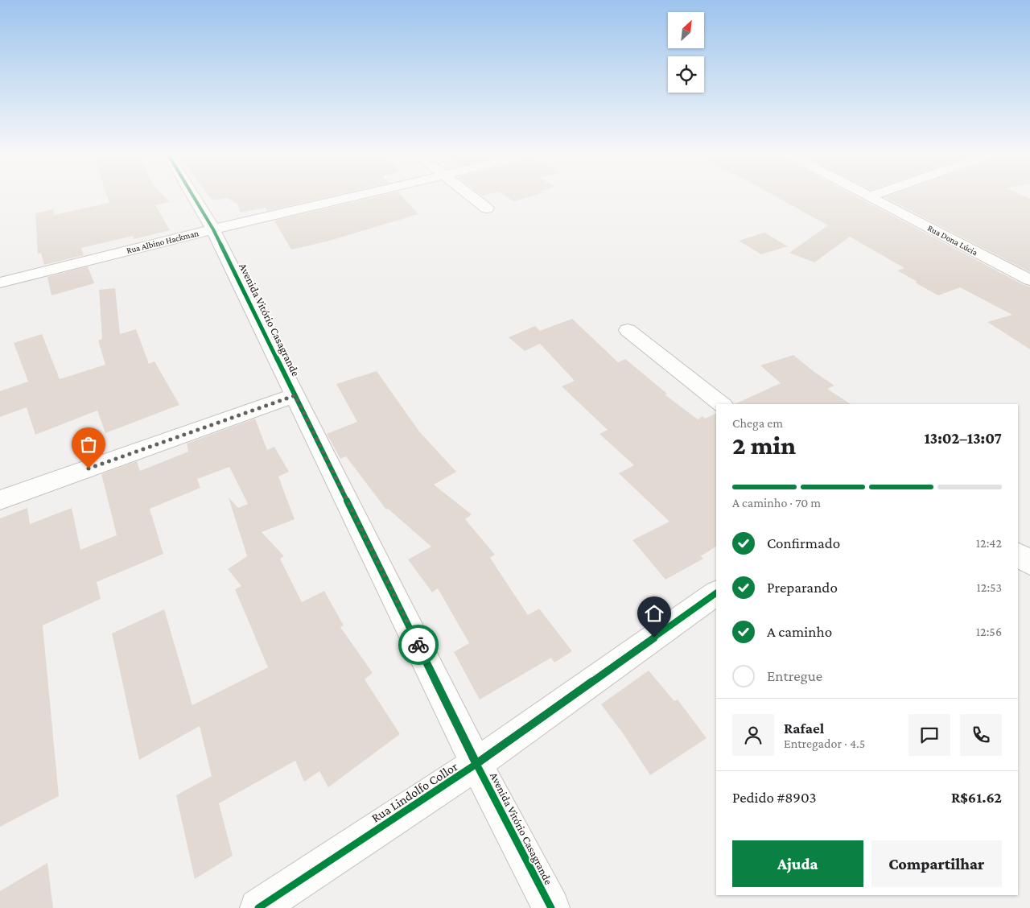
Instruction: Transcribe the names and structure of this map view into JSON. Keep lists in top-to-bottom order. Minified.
{"streets":{"street":["Rua Dona Lúcia","Rua Albino Hackman","Avenida Vitório Casagrande","Rua Lindolfo Collor"]},"crossings":[["Rua Albino Hackman","Avenida Vitório Casagrande"],["Avenida Vitório Casagrande","Rua Lindolfo Collor"]],"north":"top right","page":{"heading":["2 min","Chega em","13:02–13:07"],"panel":["Rafael","Entregador · 4.5","Pedido #8903","R$61.62"],"bar":"A caminho · 70 m","list":[["Confirmado","12:42"],["Preparando","12:53"],["A caminho","12:56"],"Entregue"],"buttons":["Ajuda","Compartilhar"]}}
